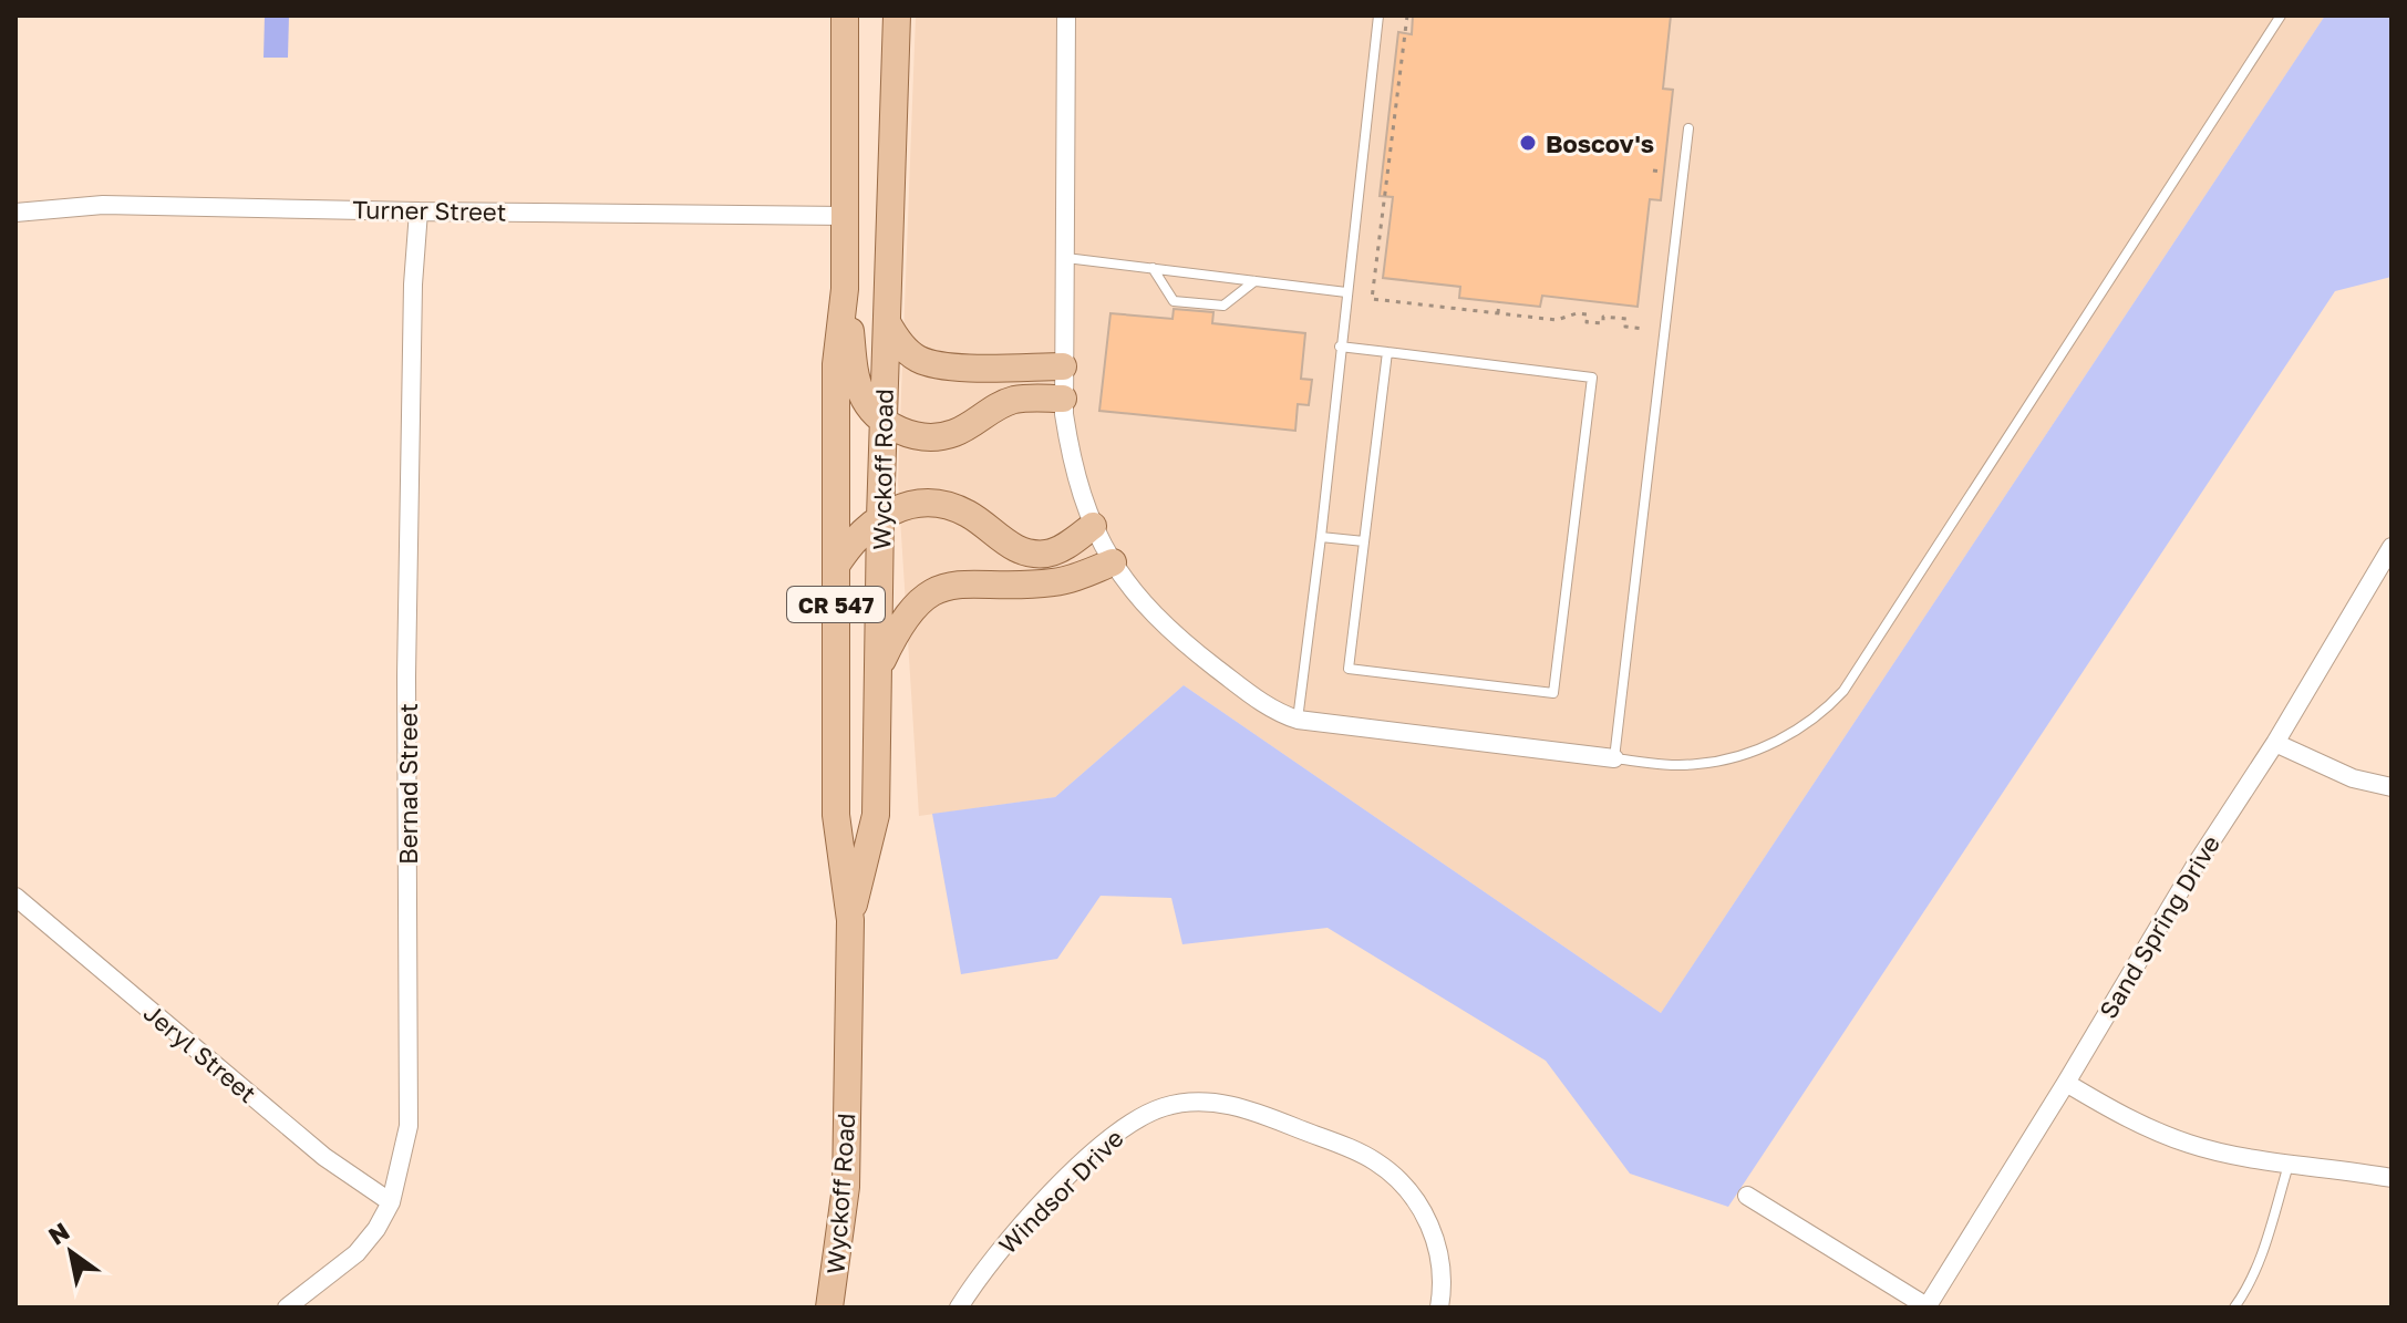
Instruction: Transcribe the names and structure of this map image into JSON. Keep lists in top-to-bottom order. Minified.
{"streets":{"main road":["Wyckoff Road","CR 547"],"street":["Turner Street","Bernad Street","Sand Spring Drive","Jeryl Street","Windsor Drive"]},"crossings":[["Turner Street","Wyckoff Road"],["Turner Street","Bernad Street"],["Bernad Street","Jeryl Street"]],"places":["Boscov's"],"north":"top left"}
